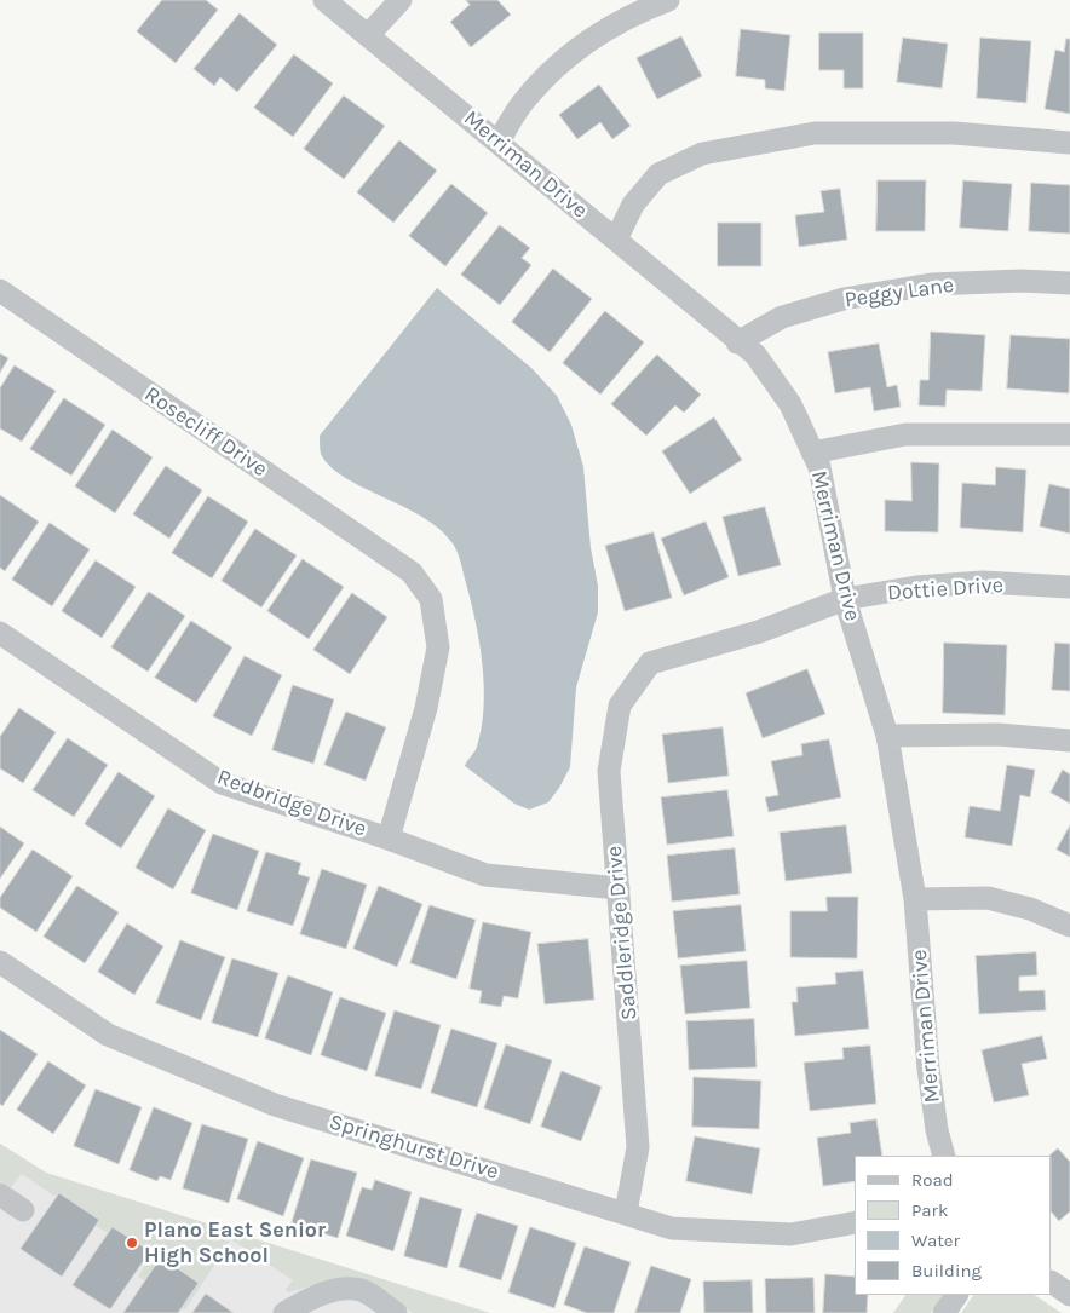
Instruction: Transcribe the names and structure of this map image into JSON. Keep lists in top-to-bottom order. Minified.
{"streets":{"street":["Merriman Drive","Peggy Lane","Rosecliff Drive","Dottie Drive","Redbridge Drive","Saddleridge Drive","Springhurst Drive"]},"crossings":[["Merriman Drive","Peggy Lane"],["Merriman Drive","Dottie Drive"],["Rosecliff Drive","Redbridge Drive"],["Dottie Drive","Saddleridge Drive"],["Redbridge Drive","Saddleridge Drive"],["Saddleridge Drive","Springhurst Drive"]],"places":["Plano East Senior High School"],"legend":["Road","Park","Water","Building"]}
